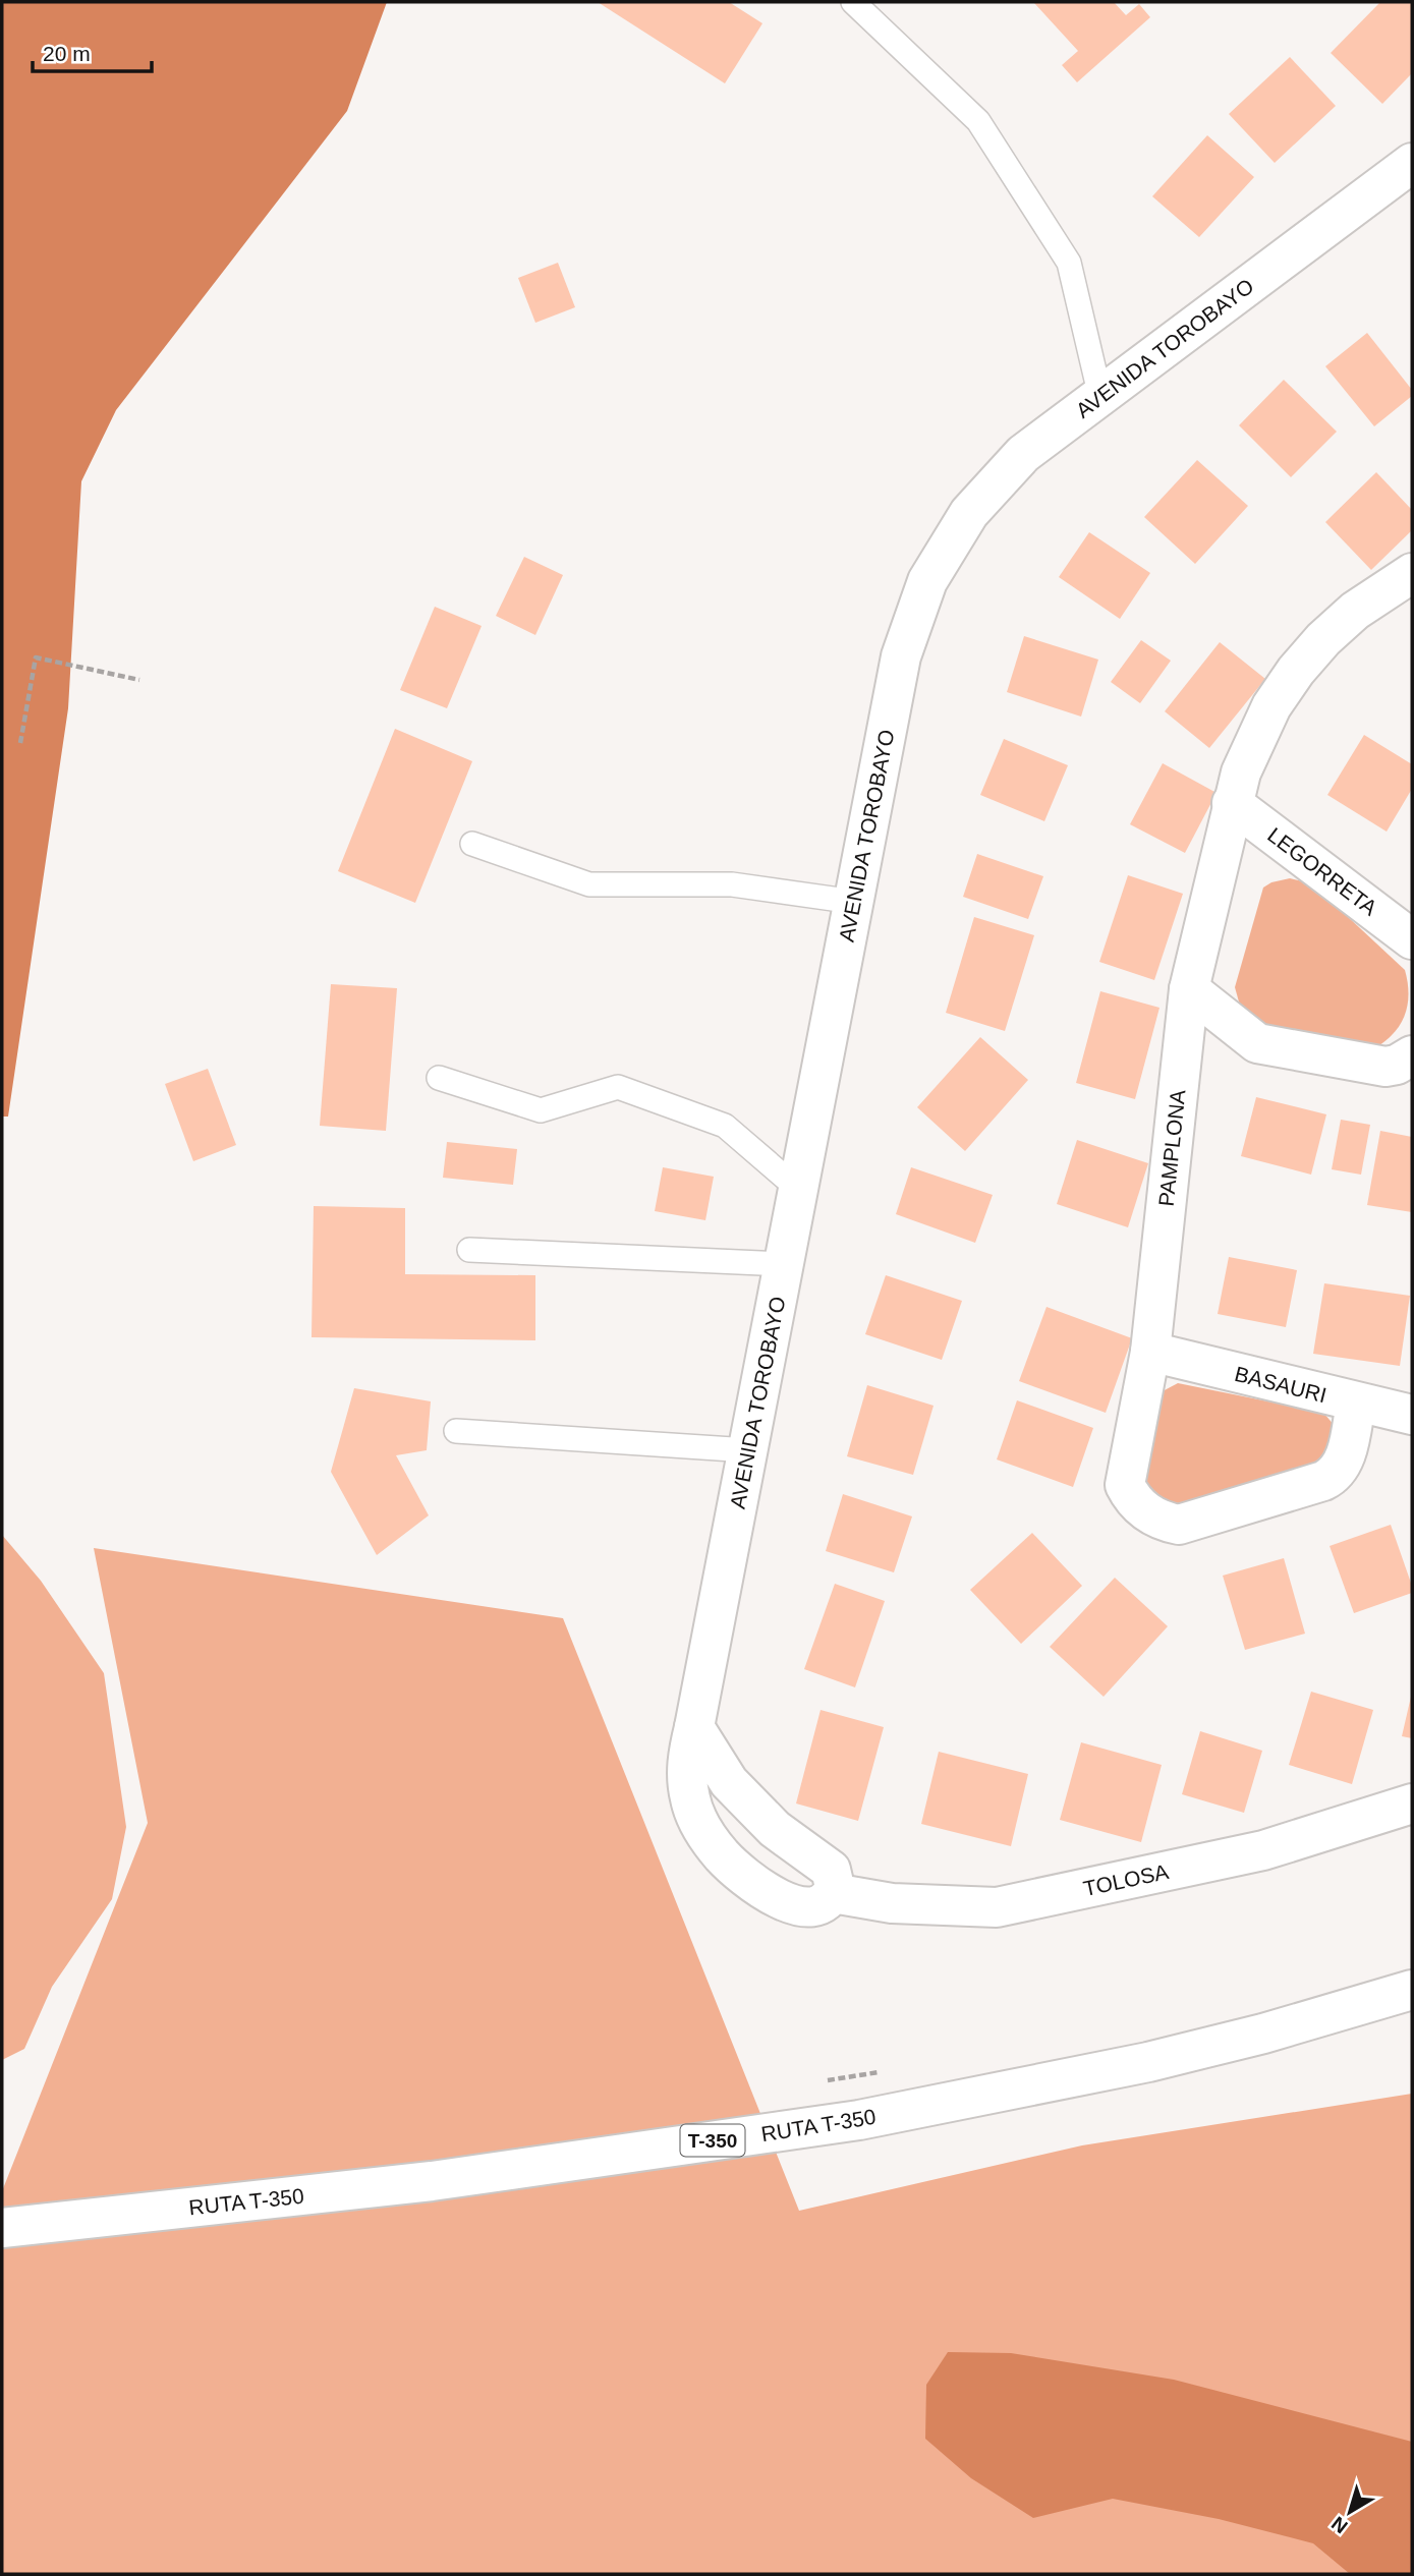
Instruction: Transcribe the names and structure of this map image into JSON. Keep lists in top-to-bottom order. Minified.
{"streets":{"street":["AVENIDA TOROBAYO","LEGORRETA","PAMPLONA","BASAURI","TOLOSA","RUTA T-350","T-350"]},"crossings":[["AVENIDA TOROBAYO","TOLOSA"],["LEGORRETA","PAMPLONA"],["PAMPLONA","BASAURI"]],"scale_bar":"20 m","north":"bottom left"}
